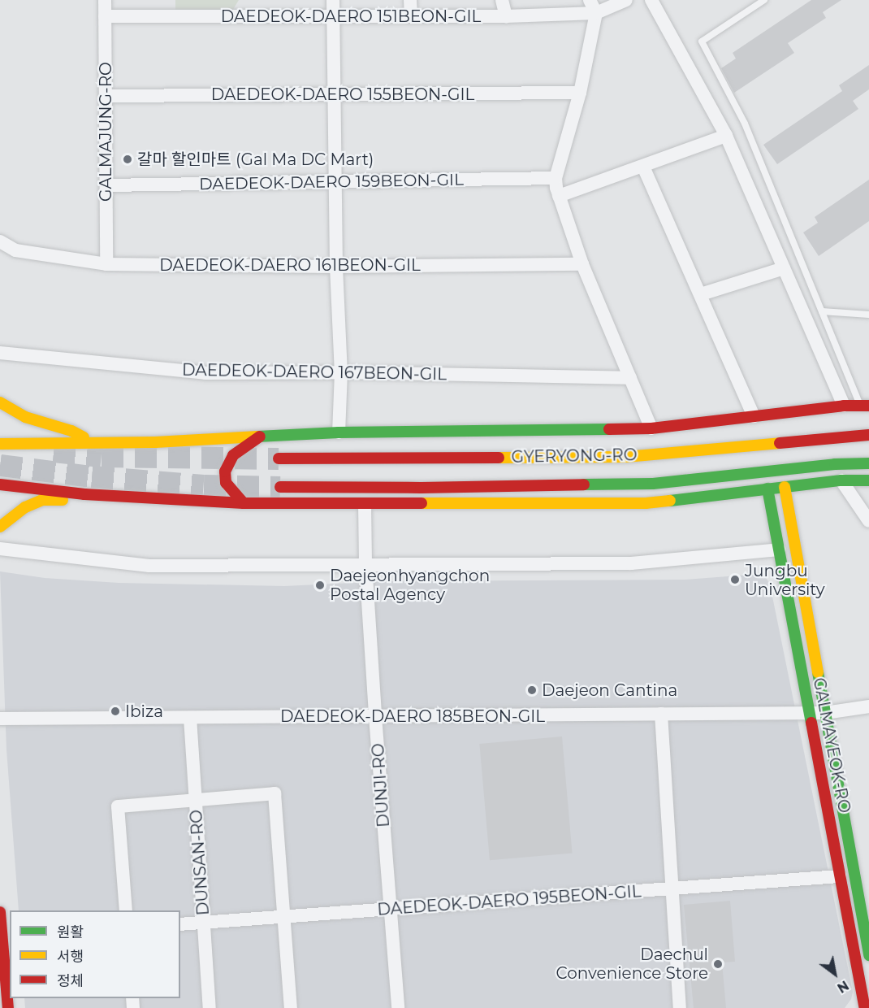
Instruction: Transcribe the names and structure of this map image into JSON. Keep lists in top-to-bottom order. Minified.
{"streets":{"main road":["GYERYONG-RO","GALMAYEOK-RO"],"street":["DAEDEOK-DAERO 151BEON-GIL","DAEDEOK-DAERO 155BEON-GIL","GALMAJUNG-RO","DAEDEOK-DAERO 159BEON-GIL","DAEDEOK-DAERO 161BEON-GIL","DAEDEOK-DAERO 167BEON-GIL","DAEDEOK-DAERO 185BEON-GIL","DUNJI-RO","DUNSAN-RO","DAEDEOK-DAERO 195BEON-GIL"]},"crossings":[["DAEDEOK-DAERO 151BEON-GIL","GALMAJUNG-RO"],["DAEDEOK-DAERO 155BEON-GIL","GALMAJUNG-RO"],["GALMAJUNG-RO","DAEDEOK-DAERO 159BEON-GIL"],["GALMAJUNG-RO","DAEDEOK-DAERO 161BEON-GIL"],["DAEDEOK-DAERO 185BEON-GIL","GALMAYEOK-RO"],["DAEDEOK-DAERO 185BEON-GIL","DUNJI-RO"],["DAEDEOK-DAERO 185BEON-GIL","DUNSAN-RO"],["GALMAYEOK-RO","DAEDEOK-DAERO 195BEON-GIL"],["DUNJI-RO","DAEDEOK-DAERO 195BEON-GIL"],["DUNSAN-RO","DAEDEOK-DAERO 195BEON-GIL"]],"places":["갈마 할인마트 (Gal Ma DC Mart)","Jungbu University","Daejeonhyangchon Postal Agency","Daejeon Cantina","Ibiza","Daechul Convenience Store"],"legend":["원활","서행","정체"],"north":"bottom right"}
